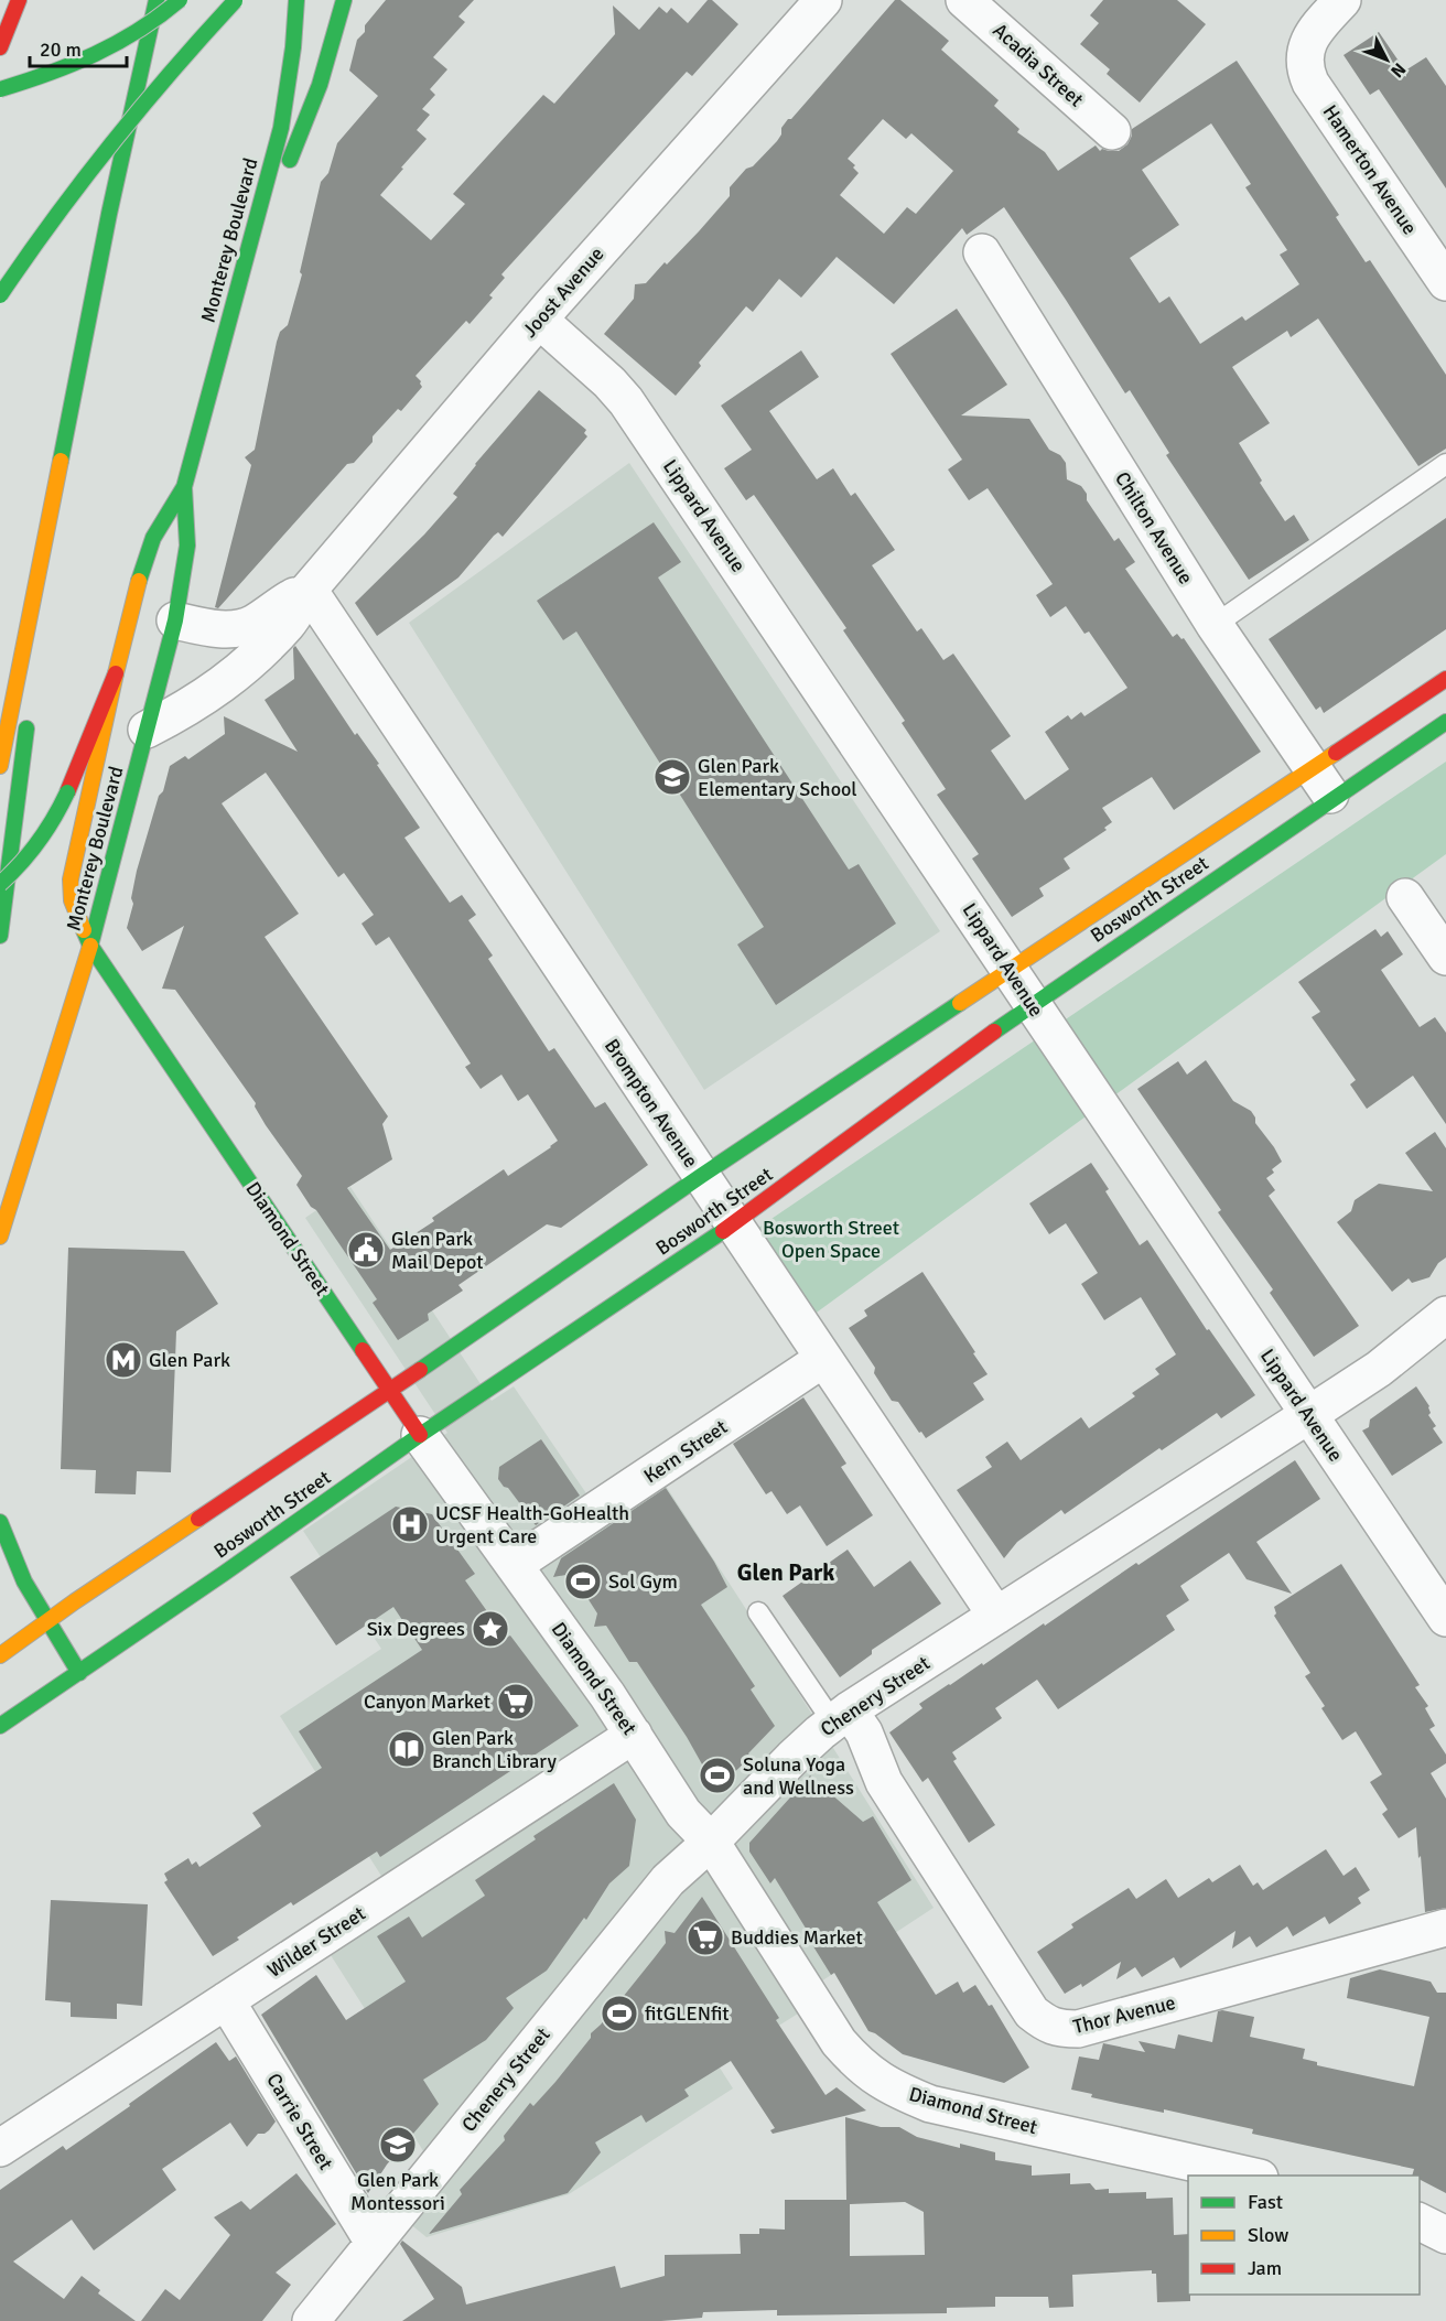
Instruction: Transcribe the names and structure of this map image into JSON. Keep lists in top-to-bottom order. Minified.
{"streets":{"main road":["Monterey Boulevard","Bosworth Street","Diamond Street"],"street":["Acadia Street","Hamerton Avenue","Joost Avenue","Lippard Avenue","Chilton Avenue","Brompton Avenue","Kern Street","Chenery Street","Wilder Street","Thor Avenue","Carrie Street"]},"crossings":[["Monterey Boulevard","Joost Avenue"],["Monterey Boulevard","Diamond Street"],["Joost Avenue","Lippard Avenue"],["Joost Avenue","Brompton Avenue"],["Lippard Avenue","Bosworth Street"],["Lippard Avenue","Chenery Street"],["Chilton Avenue","Bosworth Street"],["Bosworth Street","Brompton Avenue"],["Bosworth Street","Diamond Street"],["Brompton Avenue","Kern Street"],["Brompton Avenue","Chenery Street"],["Diamond Street","Kern Street"],["Diamond Street","Chenery Street"],["Diamond Street","Wilder Street"],["Chenery Street","Thor Avenue"],["Chenery Street","Carrie Street"],["Wilder Street","Carrie Street"]],"districts":["Glen Park"],"parks":["Bosworth Street Open Space"],"places":{"school or university":["Glen Park Elementary School","Glen Park Montessori"],"public building":["Glen Park Mail Depot"],"metro station":["Glen Park"],"hospital":["UCSF Health-GoHealth Urgent Care"],"sports":["Sol Gym","Soluna Yoga and Wellness","fitGLENfit"],"place":["Six Degrees"],"supermarket":["Canyon Market","Buddies Market"],"library":["Glen Park Branch Library"]},"legend":["Fast","Slow","Jam"],"scale_bar":"20 m","north":"bottom right"}
